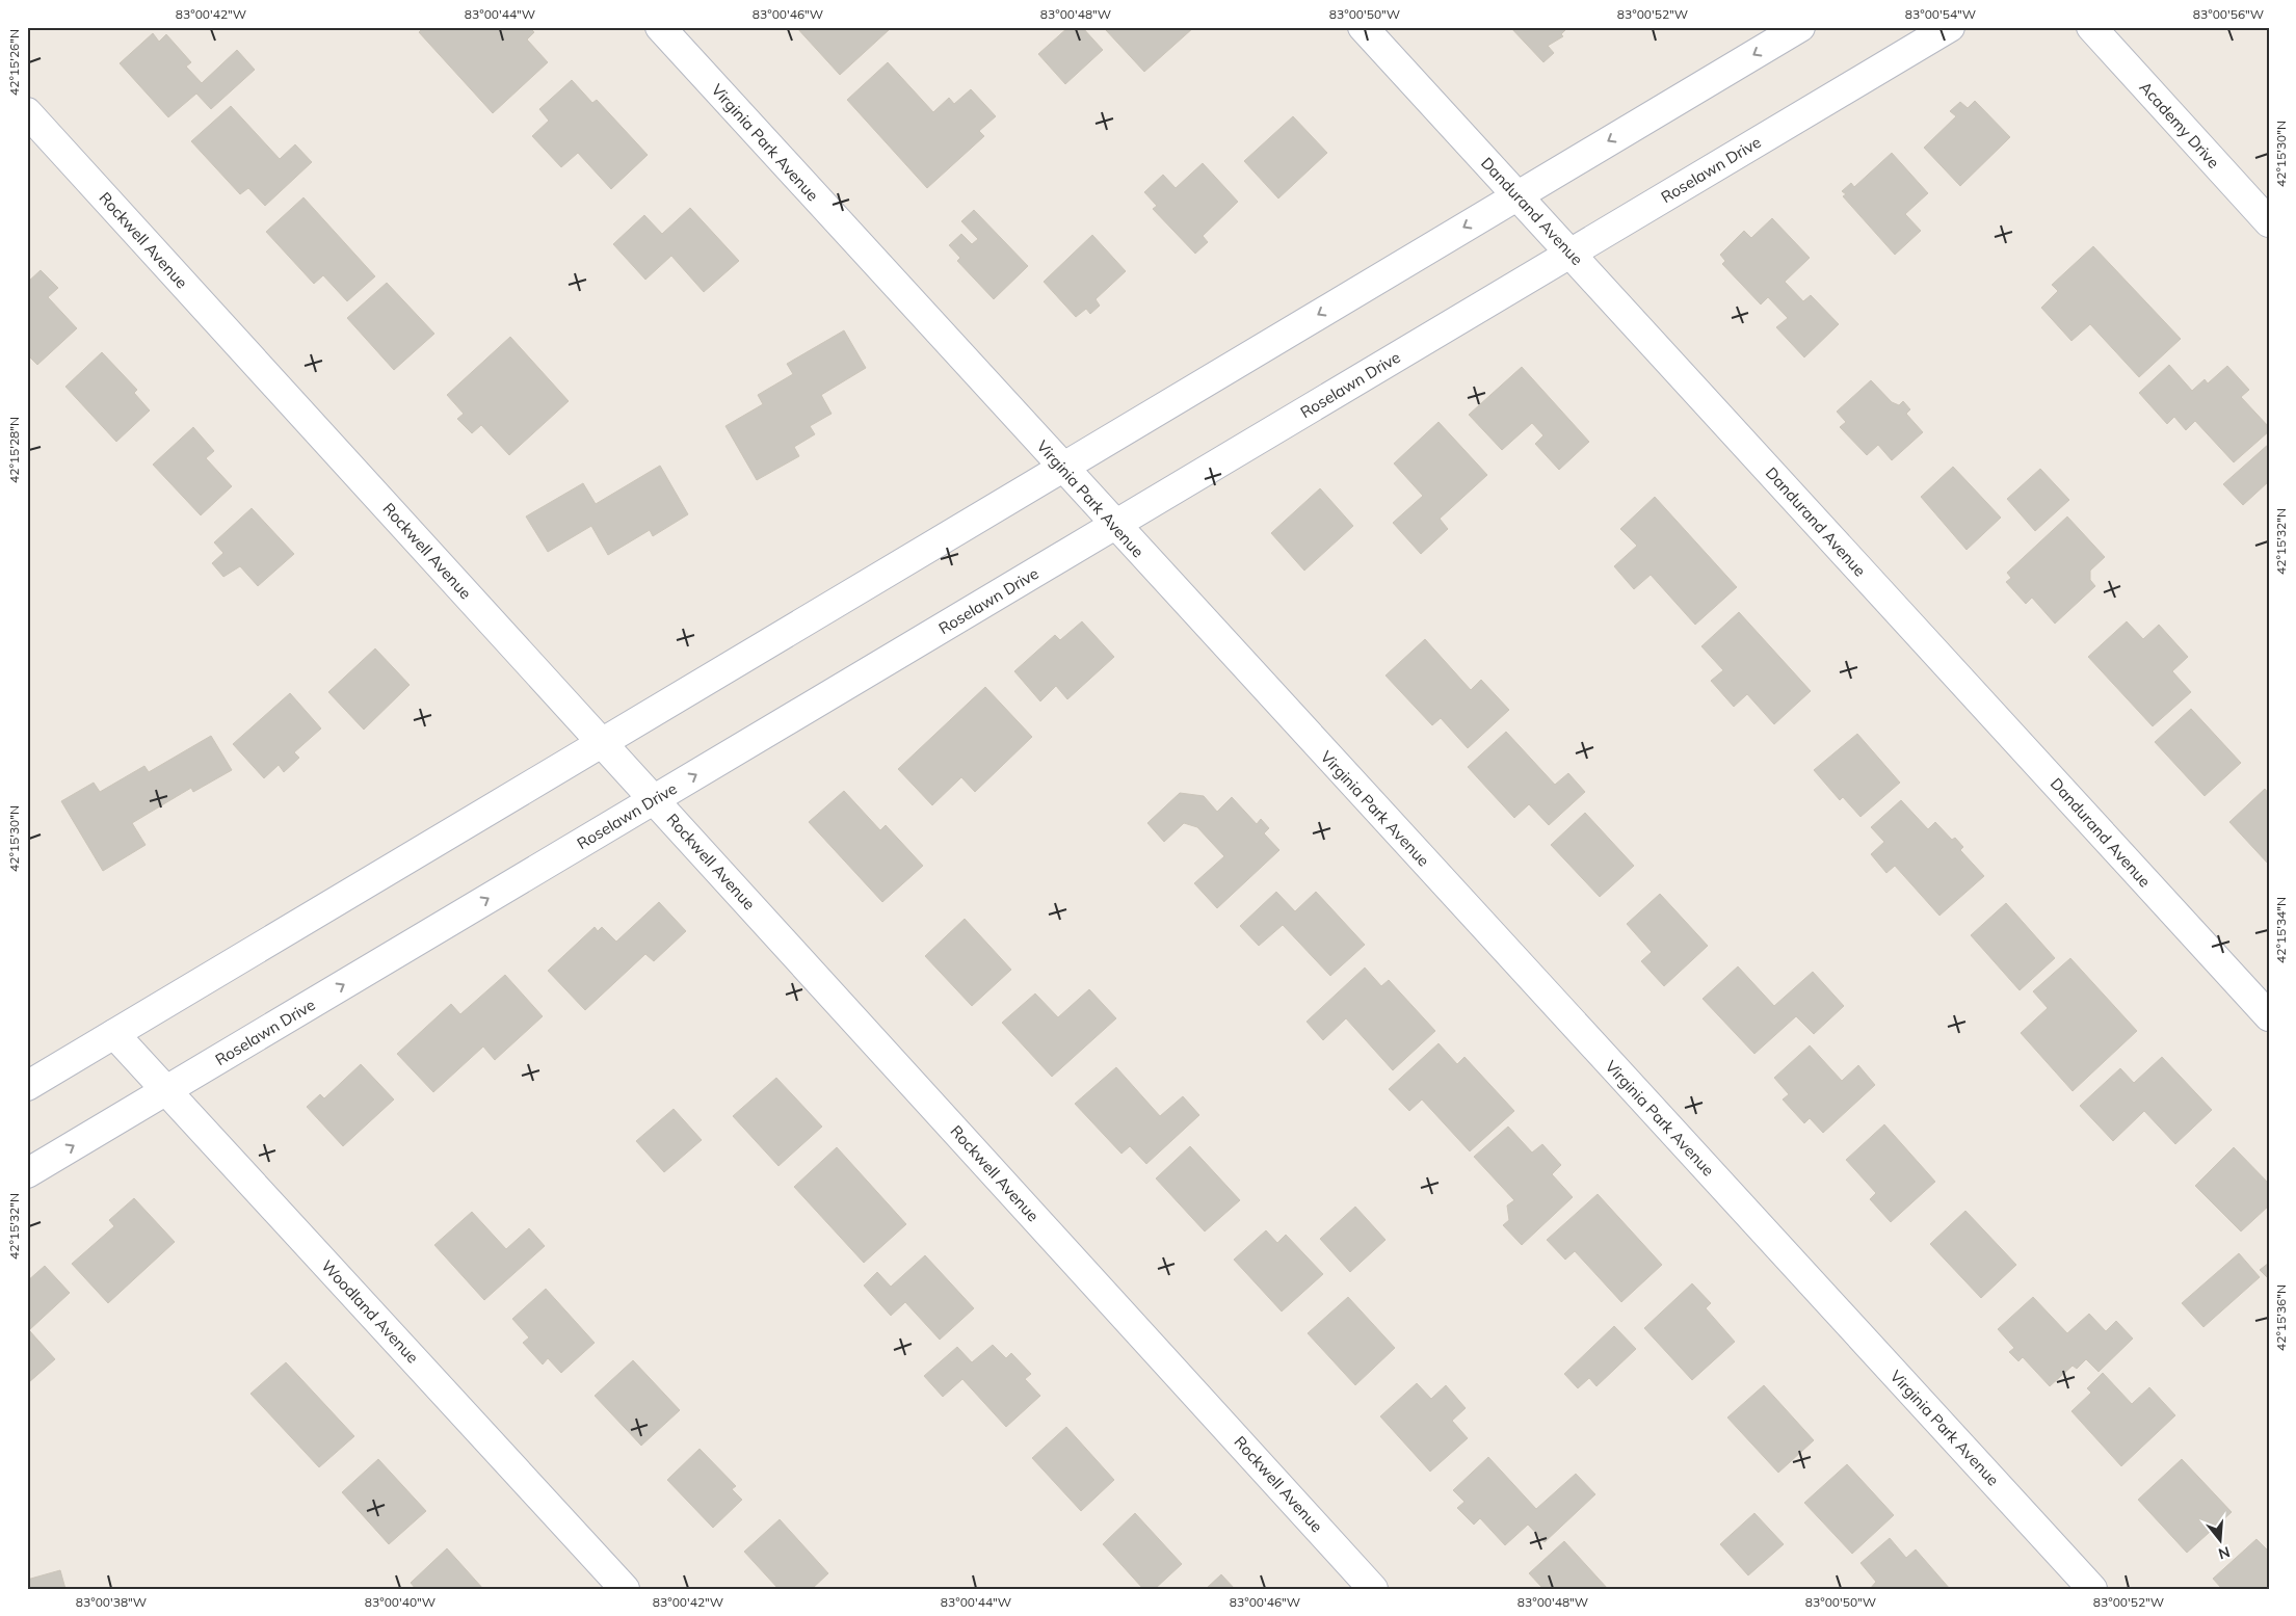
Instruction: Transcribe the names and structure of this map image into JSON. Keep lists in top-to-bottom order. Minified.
{"streets":{"street":["Academy Drive","Virginia Park Avenue","Roselawn Drive","Dandurand Avenue","Rockwell Avenue","Woodland Avenue"]},"crossings":[["Virginia Park Avenue","Roselawn Drive"],["Roselawn Drive","Dandurand Avenue"],["Roselawn Drive","Rockwell Avenue"],["Roselawn Drive","Woodland Avenue"]],"north":"bottom","coordinates":["83°00'42\"W","83°00'44\"W","83°00'46\"W","83°00'48\"W","83°00'50\"W","83°00'52\"W","83°00'54\"W","83°00'56\"W","42°15'26\"N","42°15'30\"N","42°15'28\"N","42°15'32\"N","42°15'34\"N","42°15'36\"N","83°00'38\"W","83°00'40\"W"]}
